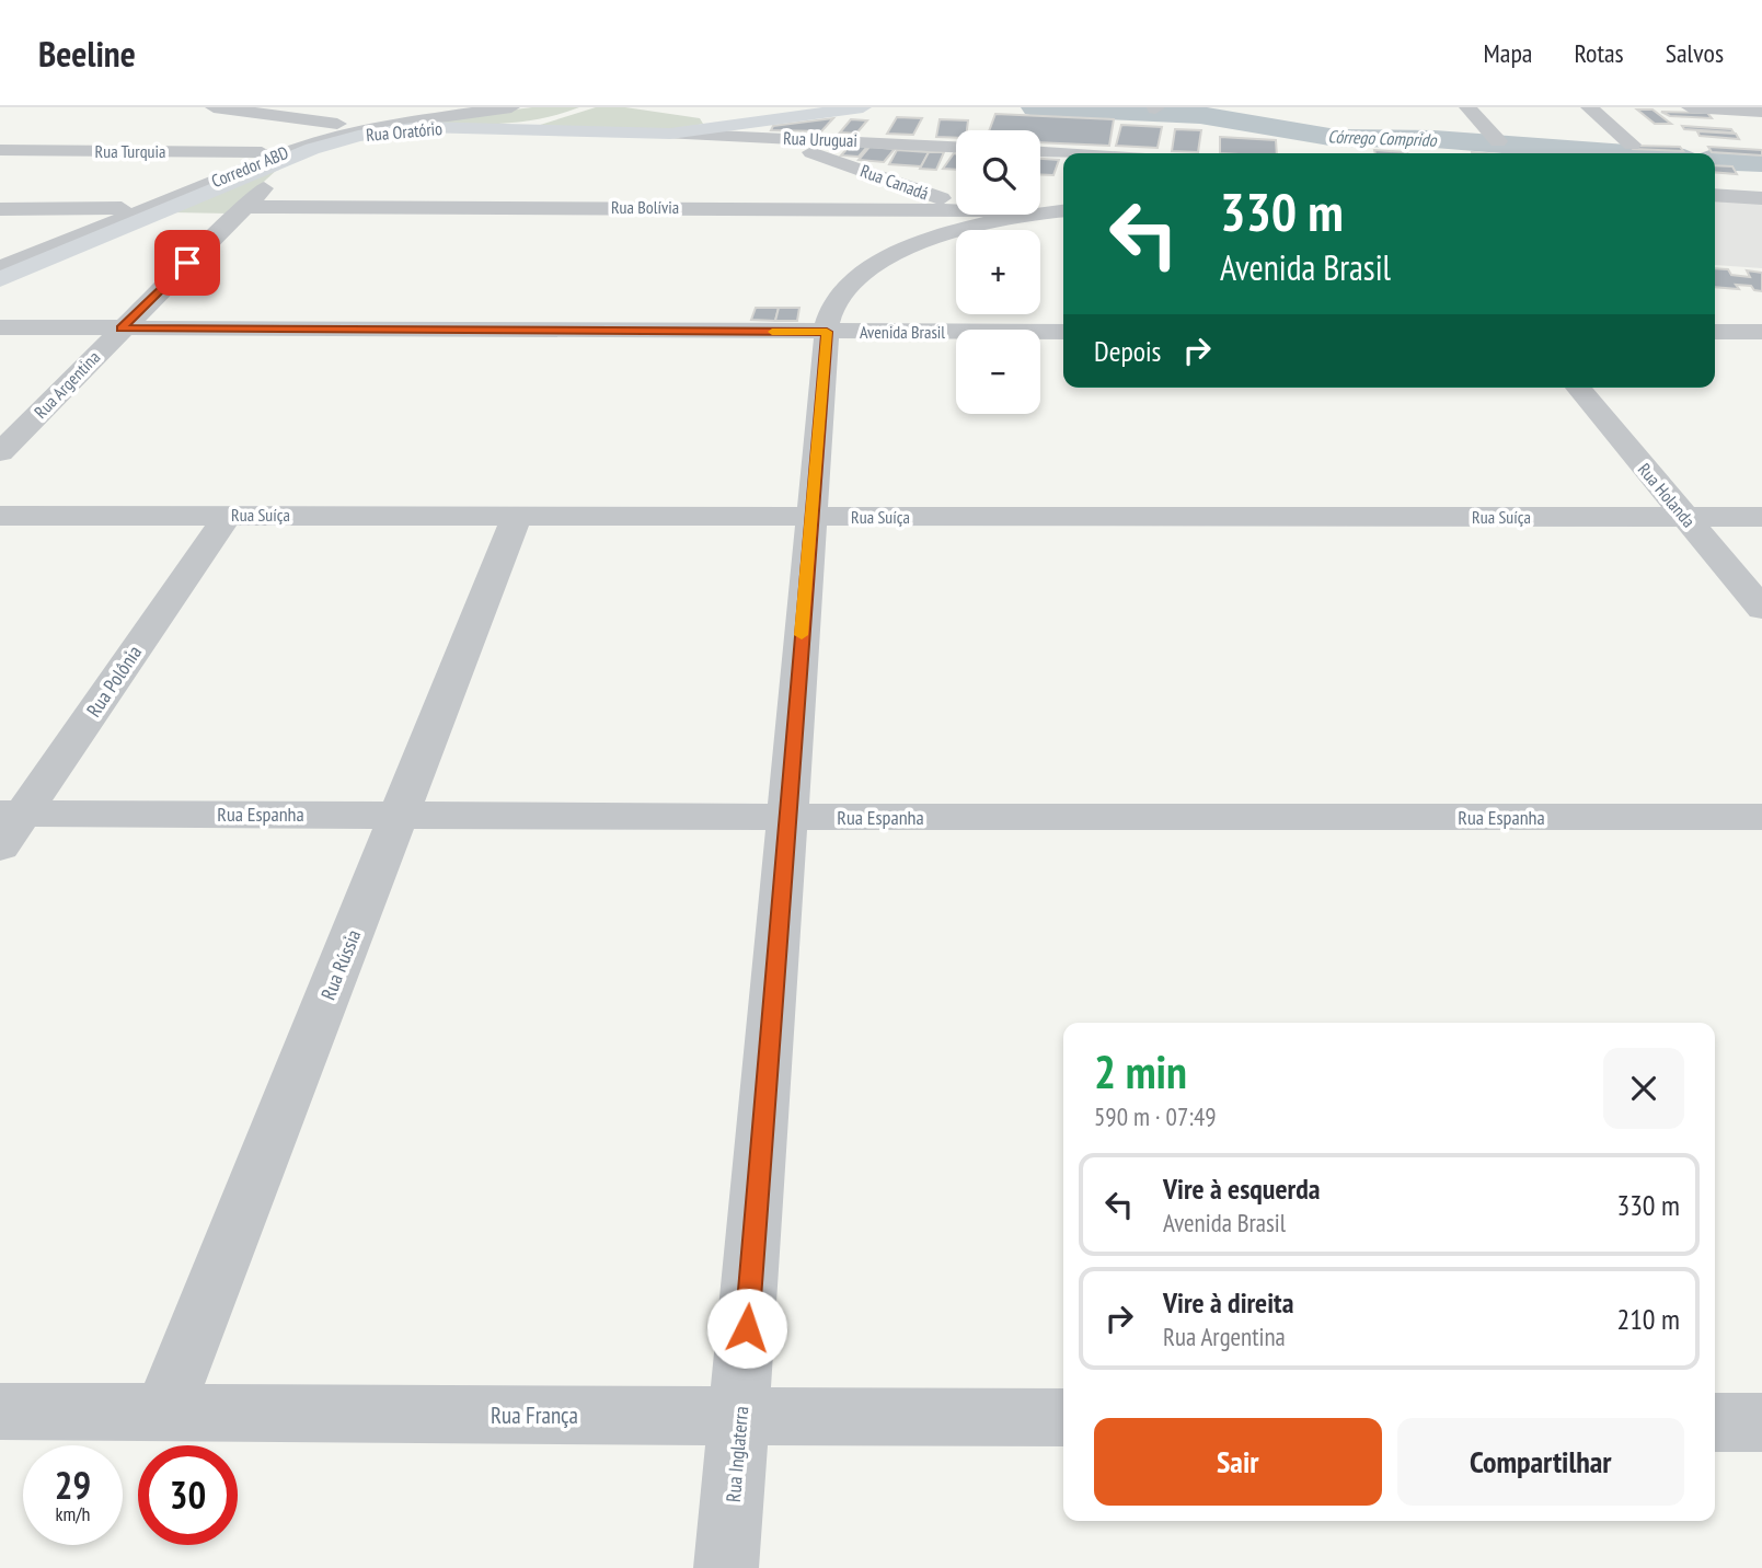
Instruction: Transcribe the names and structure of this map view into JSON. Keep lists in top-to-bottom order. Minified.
{"streets":{"main road":["Rua Oratório"],"street":["Rua Uruguai","Rua Turquia","Corredor ABD","Rua Canadá","Rua Bolívia","Avenida Brasil","Rua Argentina","Rua Holanda","Rua Suíça","Rua Polônia","Rua Espanha","Rua Rússia","Rua França","Rua Inglaterra"]},"crossings":[["Rua Oratório","Rua Uruguai"],["Rua Oratório","Rua Turquia"],["Rua Oratório","Rua Canadá"],["Rua Oratório","Rua Argentina"],["Rua Uruguai","Rua Canadá"],["Rua Bolívia","Rua Argentina"],["Avenida Brasil","Rua Argentina"],["Avenida Brasil","Rua Inglaterra"],["Rua Holanda","Rua Suíça"],["Rua Suíça","Rua Polônia"],["Rua Suíça","Rua Rússia"],["Rua Suíça","Rua Inglaterra"],["Rua Polônia","Rua Espanha"],["Rua Espanha","Rua Rússia"],["Rua Espanha","Rua Inglaterra"],["Rua Rússia","Rua França"],["Rua França","Rua Inglaterra"]],"water":["Córrego Comprido"],"page":{"header":"Beeline","nav":["Mapa","Rotas","Salvos"],"map_buttons":["+","−"],"turn":["330 m","Avenida Brasil"],"then":"Depois","heading":["2 min","590 m · 07:49"],"list":[{"name":"Vire à esquerda","note":"Avenida Brasil","value":"330 m"},{"name":"Vire à direita","note":"Rua Argentina","value":"210 m"}],"buttons":["Sair","Compartilhar"],"speed":"29 km/h","limit":"30"}}
